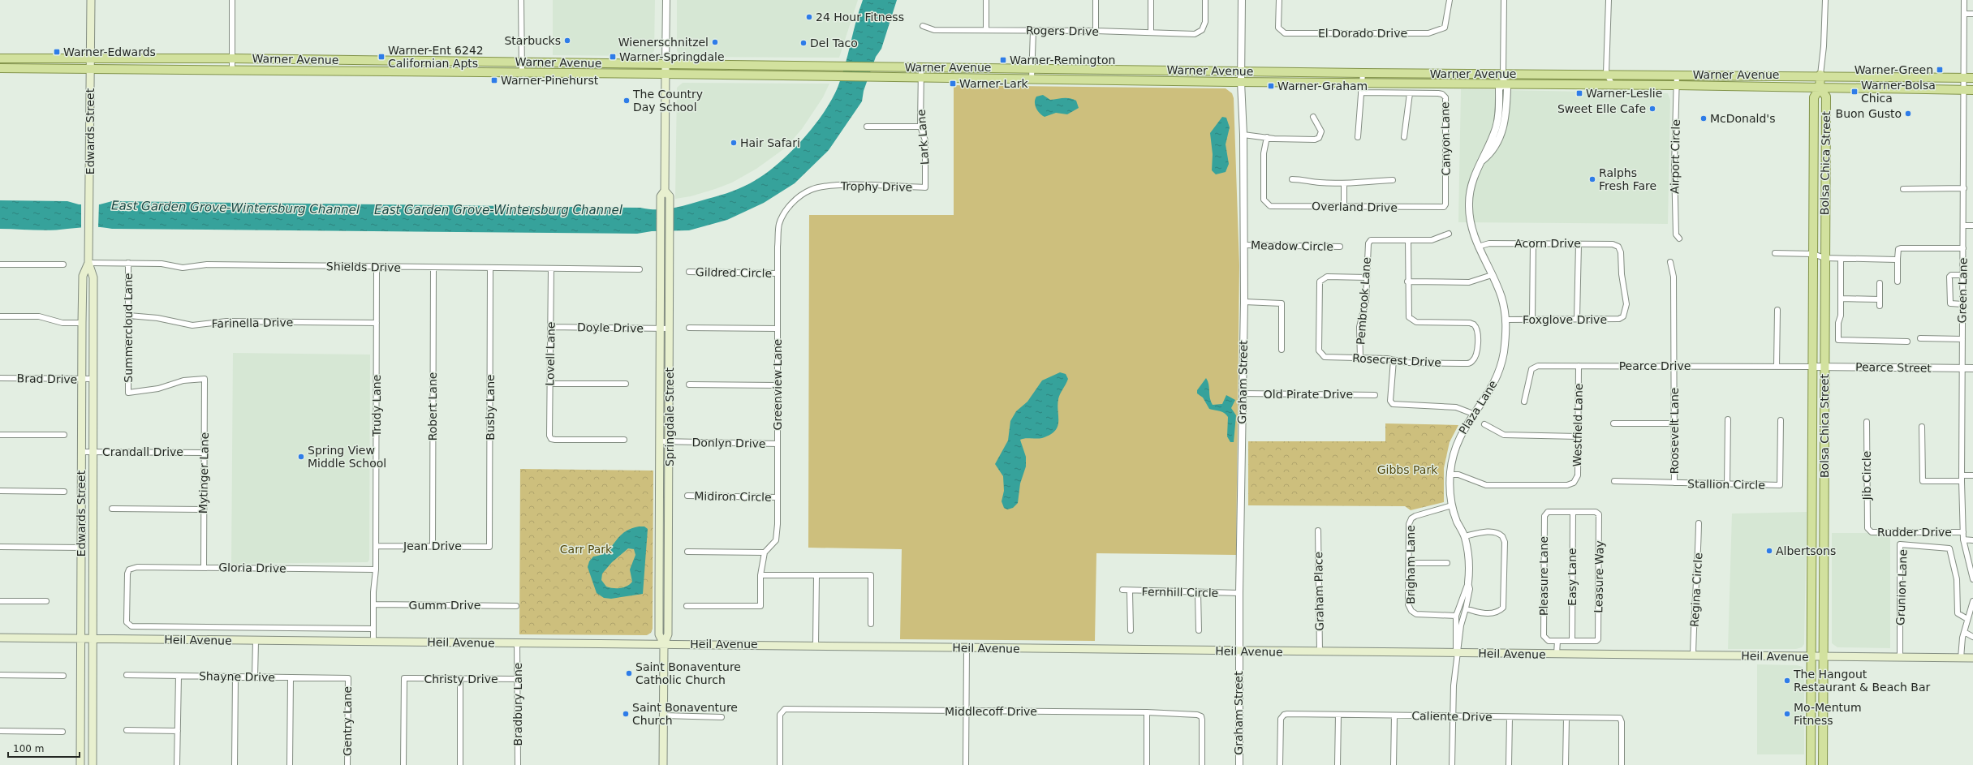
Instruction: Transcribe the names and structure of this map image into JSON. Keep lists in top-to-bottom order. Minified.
{"streets":{"main road":["Warner Avenue","Edwards Street","Bolsa Chica Street","Springdale Street","Heil Avenue"],"street":["Rogers Drive","El Dorado Drive","Lark Lane","Canyon Lane","Airport Circle","Trophy Drive","Overland Drive","Acorn Drive","Meadow Circle","Shields Drive","Gildred Circle","Green Lane","Pembrook Lane","Foxglove Drive","Farinella Drive","Summercloud Lane","Doyle Drive","Lovell Lane","Rosecrest Drive","Pearce Drive","Pearce Street","Brad Drive","Graham Street","Greenview Lane","Old Pirate Drive","Trudy Lane","Robert Lane","Busby Lane","Plaza Lane","Westfield Lane","Roosevelt Lane","Donlyn Drive","Crandall Drive","Mytinger Lane","Jib Circle","Stallion Circle","Midiron Circle","Rudder Drive","Jean Drive","Brigham Lane","Gloria Drive","Pleasure Lane","Easy Lane","Leasure Way","Grunion Lane","Regina Circle","Graham Place","Fernhill Circle","Gumm Drive","Shayne Drive","Christy Drive","Bradbury Lane","Middlecoff Drive","Caliente Drive","Gentry Lane"]},"crossings":[["Warner Avenue","Edwards Street"],["Warner Avenue","Lark Lane"],["Warner Avenue","Airport Circle"],["Warner Avenue","Bolsa Chica Street"],["Warner Avenue","Green Lane"],["Warner Avenue","Graham Street"],["Warner Avenue","Plaza Lane"],["Warner Avenue","Springdale Street"],["Edwards Street","Shields Drive"],["Edwards Street","Brad Drive"],["Edwards Street","Crandall Drive"],["Edwards Street","Heil Avenue"],["Lark Lane","Trophy Drive"],["Canyon Lane","Overland Drive"],["Bolsa Chica Street","Pearce Drive"],["Bolsa Chica Street","Pearce Street"],["Bolsa Chica Street","Heil Avenue"],["Trophy Drive","Greenview Lane"],["Acorn Drive","Foxglove Drive"],["Acorn Drive","Plaza Lane"],["Meadow Circle","Graham Street"],["Shields Drive","Summercloud Lane"],["Shields Drive","Lovell Lane"],["Shields Drive","Trudy Lane"],["Shields Drive","Robert Lane"],["Shields Drive","Busby Lane"],["Gildred Circle","Greenview Lane"],["Green Lane","Pearce Street"],["Green Lane","Rudder Drive"],["Pembrook Lane","Rosecrest Drive"],["Foxglove Drive","Plaza Lane"],["Farinella Drive","Summercloud Lane"],["Farinella Drive","Trudy Lane"],["Summercloud Lane","Mytinger Lane"],["Doyle Drive","Lovell Lane"],["Doyle Drive","Springdale Street"],["Pearce Drive","Pearce Street"],["Pearce Drive","Westfield Lane"],["Pearce Drive","Roosevelt Lane"],["Graham Street","Old Pirate Drive"],["Graham Street","Fernhill Circle"],["Graham Street","Heil Avenue"],["Greenview Lane","Donlyn Drive"],["Greenview Lane","Midiron Circle"],["Trudy Lane","Jean Drive"],["Trudy Lane","Gloria Drive"],["Trudy Lane","Gumm Drive"],["Trudy Lane","Heil Avenue"],["Robert Lane","Jean Drive"],["Busby Lane","Jean Drive"],["Plaza Lane","Westfield Lane"],["Plaza Lane","Brigham Lane"],["Plaza Lane","Heil Avenue"],["Springdale Street","Donlyn Drive"],["Springdale Street","Heil Avenue"],["Roosevelt Lane","Stallion Circle"],["Crandall Drive","Mytinger Lane"],["Mytinger Lane","Gloria Drive"],["Jib Circle","Rudder Drive"],["Gloria Drive","Heil Avenue"],["Pleasure Lane","Easy Lane"],["Pleasure Lane","Leasure Way"],["Easy Lane","Leasure Way"],["Grunion Lane","Heil Avenue"],["Regina Circle","Heil Avenue"],["Graham Place","Heil Avenue"],["Heil Avenue","Bradbury Lane"],["Shayne Drive","Gentry Lane"],["Christy Drive","Bradbury Lane"]],"water":["East Garden Grove-Wintersburg Channel"],"parks":["Gibbs Park","Carr Park"],"places":{"other":["24 Hour Fitness","Starbucks","Wienerschnitzel","Del Taco","The Country Day School","Sweet Elle Cafe","Buon Gusto","McDonald's","Hair Safari","Ralphs Fresh Fare","Spring View Middle School","Albertsons","Saint Bonaventure Catholic Church","The Hangout Restaurant & Beach Bar","Saint Bonaventure Church","Mo-Mentum Fitness"],"transit":["Warner-Edwards","Warner-Ent 6242 Californian Apts","Warner-Springdale","Warner-Remington","Warner-Green","Warner-Pinehurst","Warner-Lark","Warner-Graham","Warner-Bolsa Chica","Warner-Leslie"]},"scale_bar":"100 m"}
